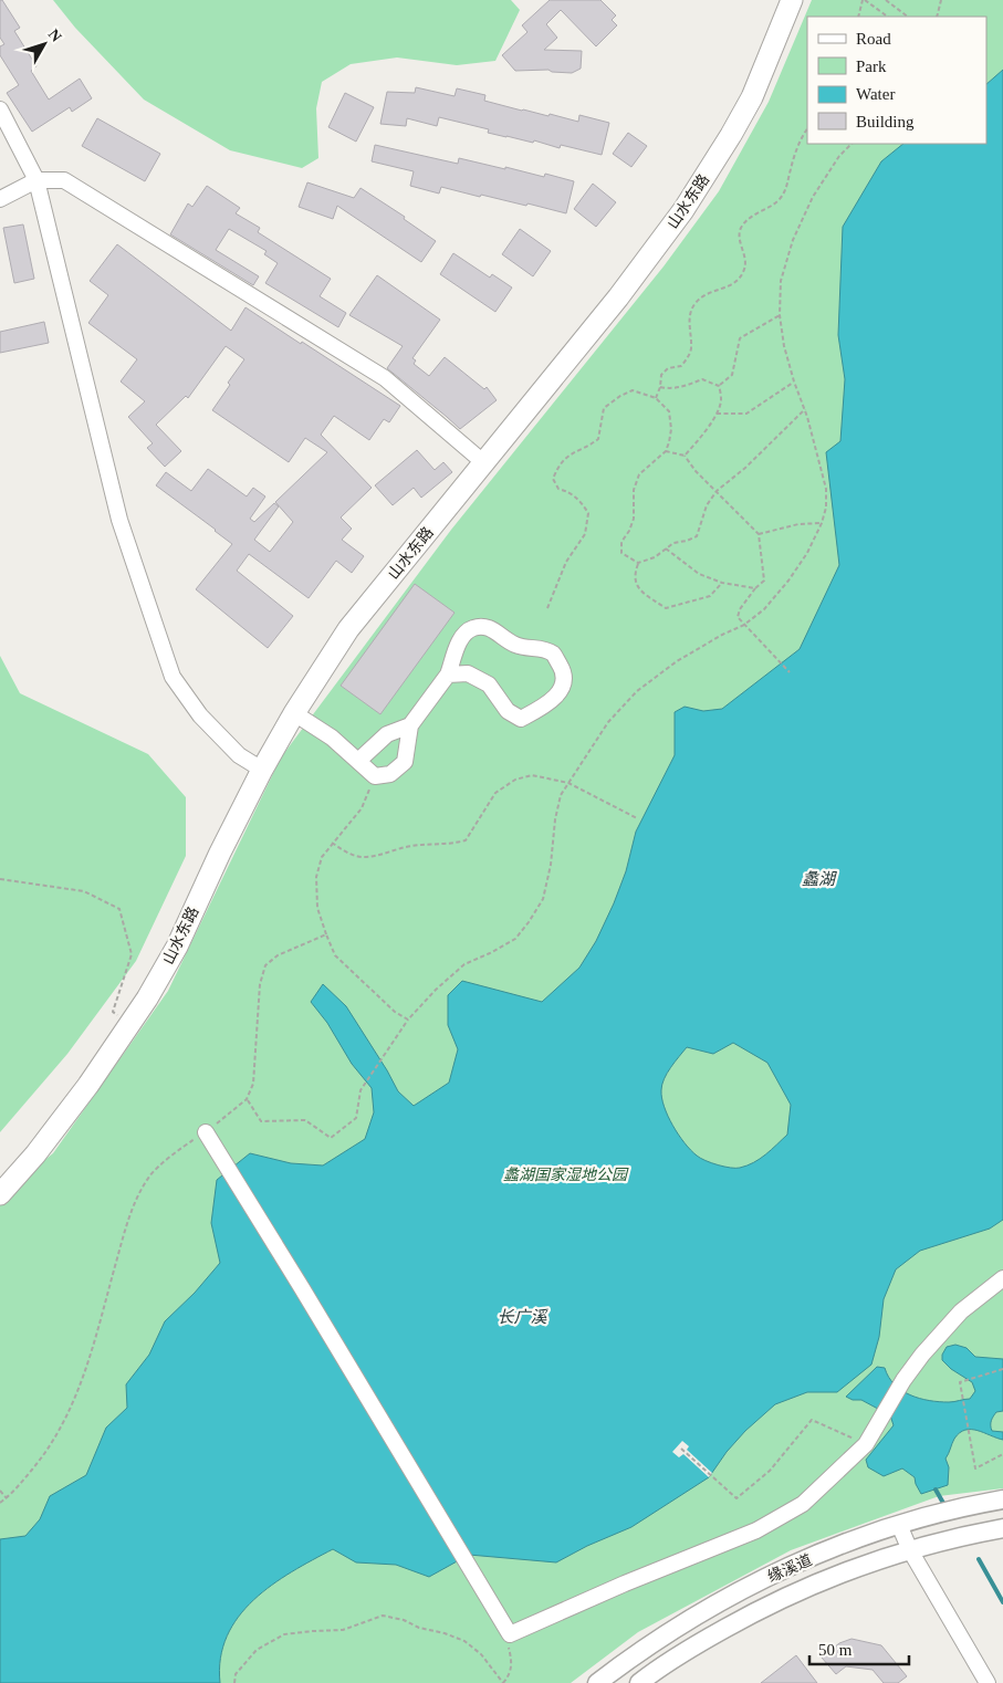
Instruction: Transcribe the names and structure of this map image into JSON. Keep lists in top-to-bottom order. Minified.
{"streets":{"highway":["山水东路"],"main road":["缘溪道"]},"water":["蠡湖","长广溪"],"parks":["蠡湖国家湿地公园"],"legend":["Road","Park","Water","Building"],"scale_bar":"50 m","north":"top right"}
